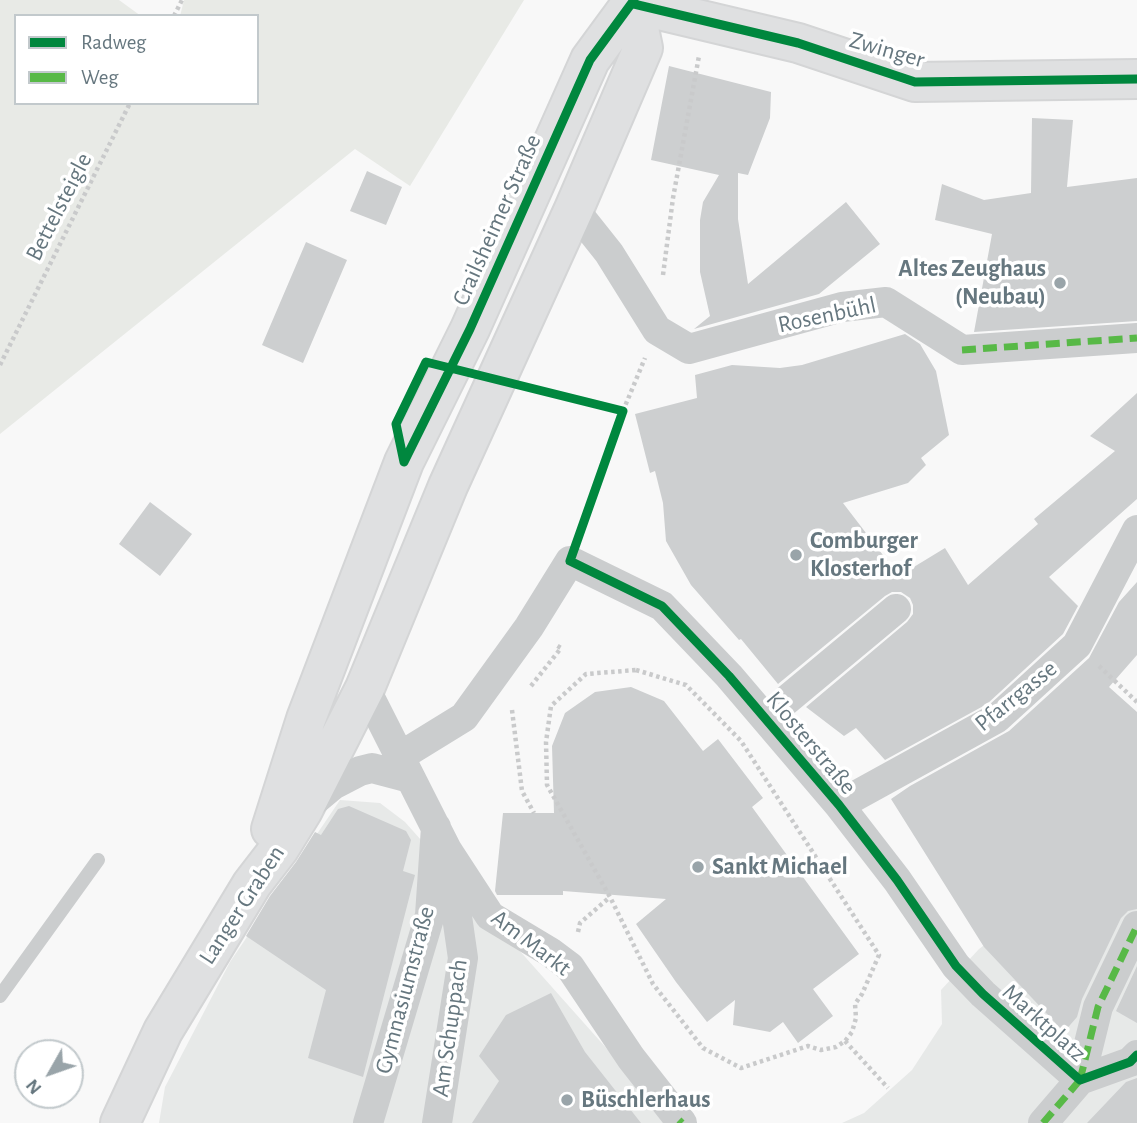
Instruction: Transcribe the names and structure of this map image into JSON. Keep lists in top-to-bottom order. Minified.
{"streets":{"main road":["Zwinger","Crailsheimer Straße","Langer Graben"],"street":["Rosenbühl","Pfarrgasse","Klosterstraße","Am Markt","Gymnasiumstraße","Marktplatz","Am Schuppach"],"path":["Bettelsteigle"]},"crossings":[["Zwinger","Crailsheimer Straße"],["Crailsheimer Straße","Langer Graben"],["Pfarrgasse","Klosterstraße"],["Klosterstraße","Marktplatz"],["Am Markt","Gymnasiumstraße"],["Am Markt","Am Schuppach"],["Gymnasiumstraße","Am Schuppach"]],"places":["Altes Zeughaus (Neubau)","Comburger Klosterhof","Sankt Michael","Büschlerhaus"],"legend":["Radweg","Weg"],"north":"bottom left"}
